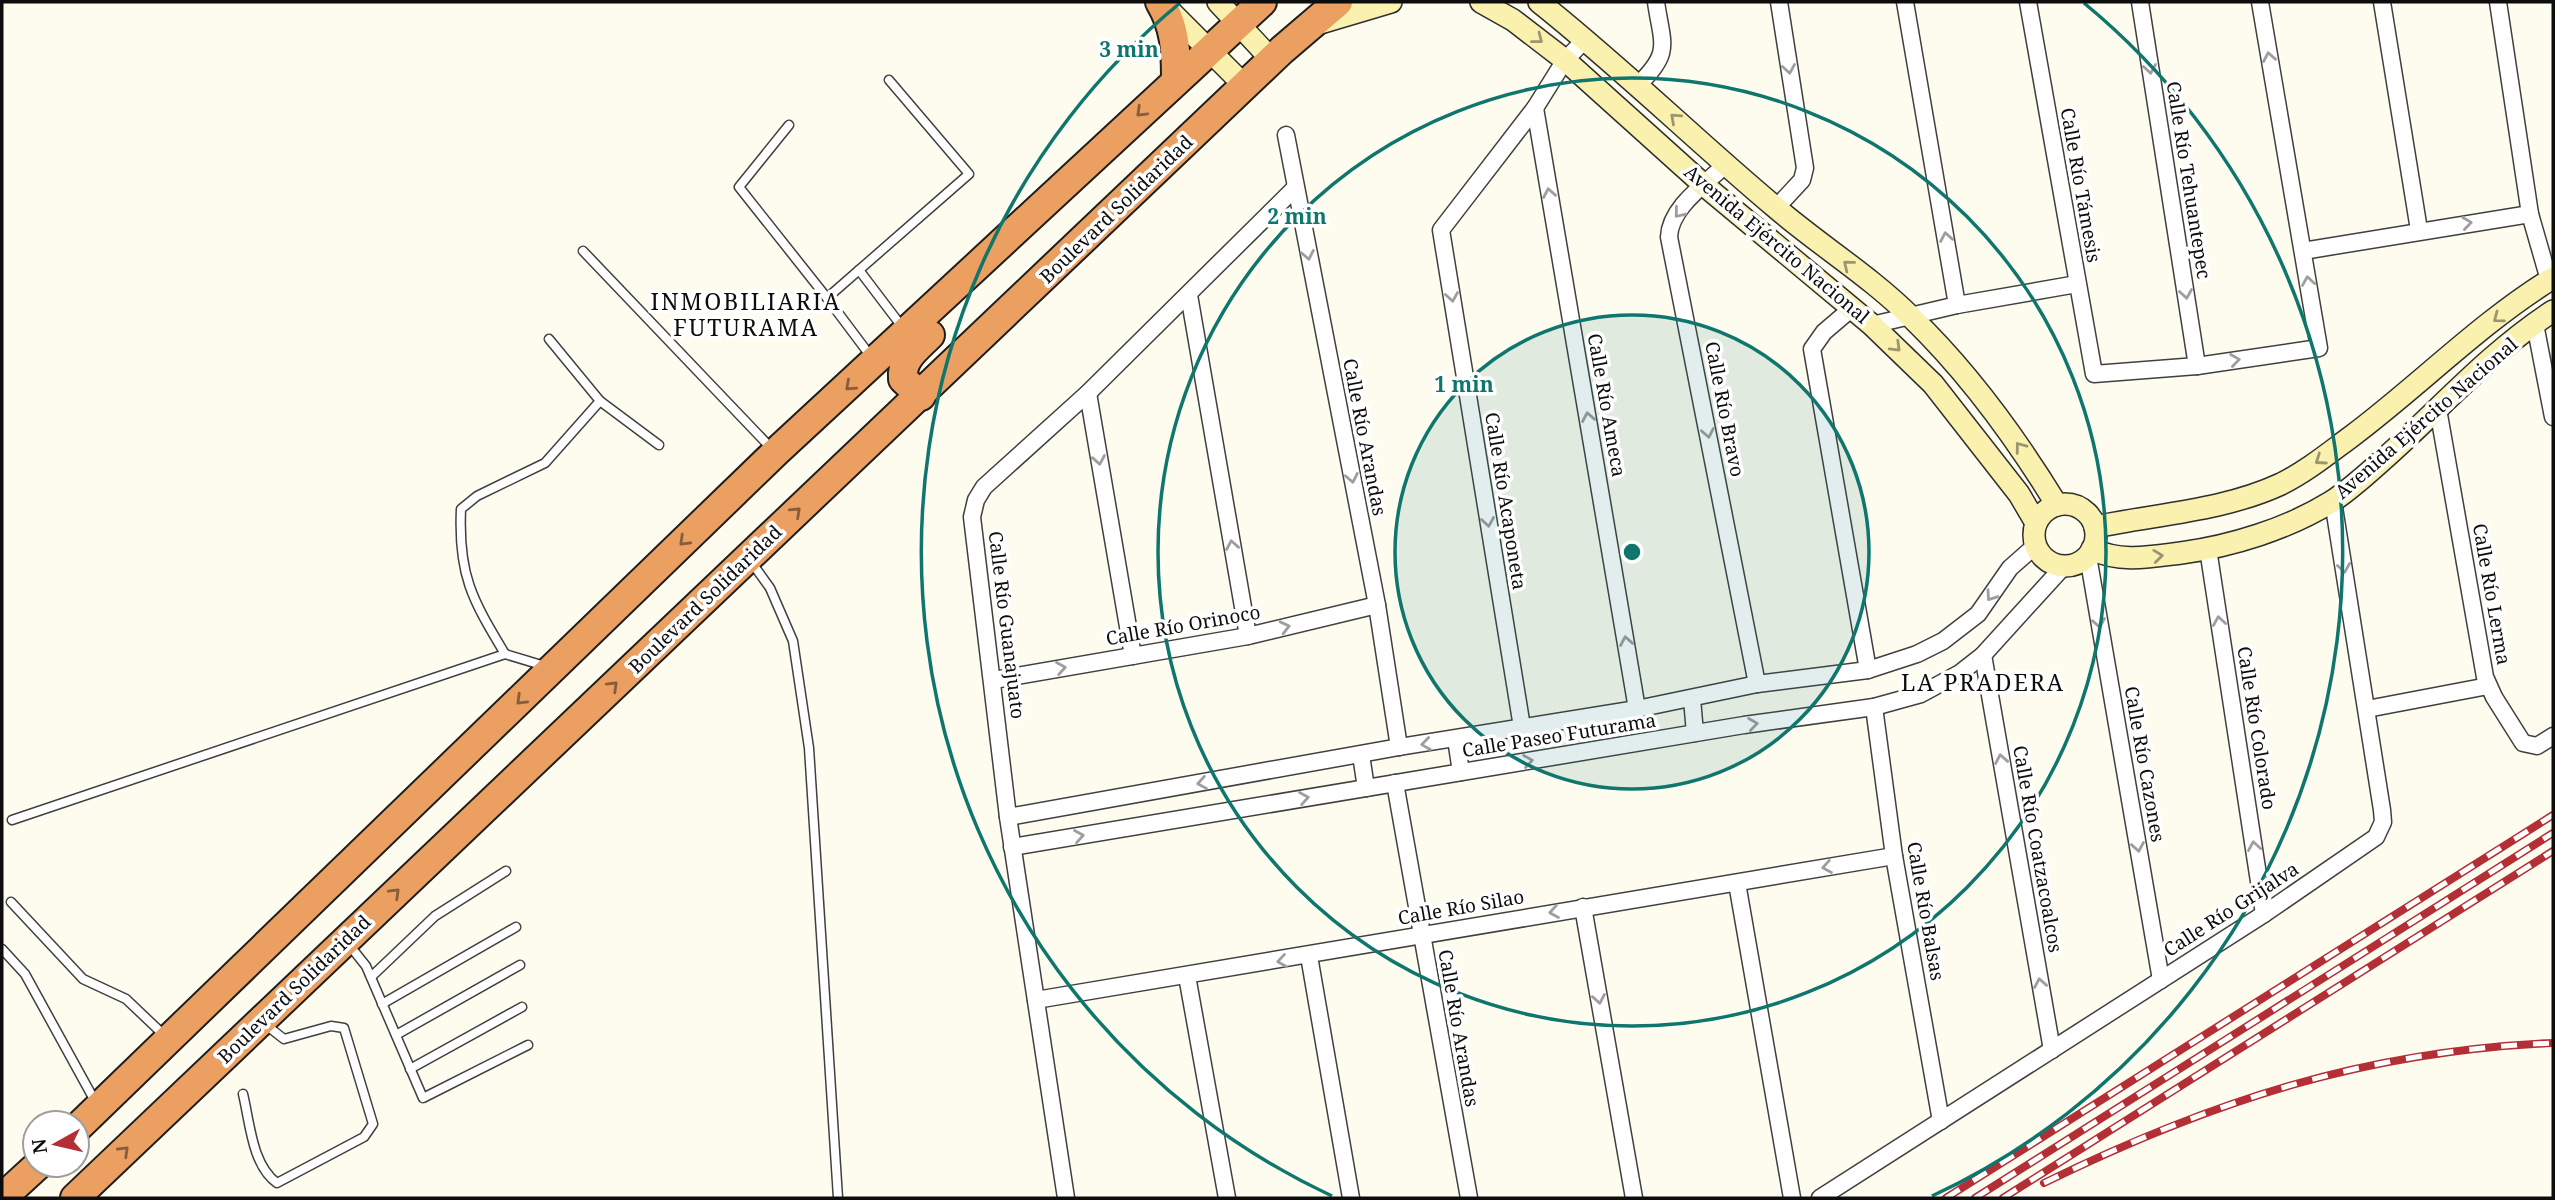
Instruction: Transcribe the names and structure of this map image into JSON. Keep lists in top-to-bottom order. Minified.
{"streets":{"highway":["Boulevard Solidaridad"],"main road":["Avenida Ejército Nacional"],"street":["Calle Río Tehuantepec","Calle Río Támesis","Calle Río Ameca","Calle Río Bravo","Calle Río Arandas","Calle Río Acaponeta","Calle Río Lerma","Calle Río Guanajuato","Calle Río Orinoco","Calle Río Colorado","Calle Paseo Futurama","Calle Río Cazones","Calle Río Coatzacoalcos","Calle Río Silao","Calle Río Grijalva","Calle Río Balsas"]},"crossings":[["Calle Río Tehuantepec","Calle Río Támesis"],["Avenida Ejército Nacional","Calle Río Bravo"],["Avenida Ejército Nacional","Calle Río Acaponeta"],["Avenida Ejército Nacional","Calle Río Lerma"],["Avenida Ejército Nacional","Calle Río Colorado"],["Avenida Ejército Nacional","Calle Paseo Futurama"],["Avenida Ejército Nacional","Calle Río Cazones"],["Avenida Ejército Nacional","Calle Río Grijalva"],["Calle Río Ameca","Calle Río Acaponeta"],["Calle Río Ameca","Calle Paseo Futurama"],["Calle Río Bravo","Calle Paseo Futurama"],["Calle Río Arandas","Calle Río Guanajuato"],["Calle Río Arandas","Calle Río Orinoco"],["Calle Río Arandas","Calle Paseo Futurama"],["Calle Río Arandas","Calle Río Silao"],["Calle Río Acaponeta","Calle Paseo Futurama"],["Calle Río Guanajuato","Calle Río Orinoco"],["Calle Río Guanajuato","Calle Paseo Futurama"],["Calle Río Guanajuato","Calle Río Silao"],["Calle Río Colorado","Calle Río Grijalva"],["Calle Paseo Futurama","Calle Río Cazones"],["Calle Paseo Futurama","Calle Río Coatzacoalcos"],["Calle Paseo Futurama","Calle Río Balsas"],["Calle Río Cazones","Calle Río Grijalva"],["Calle Río Coatzacoalcos","Calle Río Grijalva"],["Calle Río Silao","Calle Río Balsas"],["Calle Río Grijalva","Calle Río Balsas"]],"one_way":["Calle Río Ameca","Calle Río Acaponeta","Calle Río Orinoco","Calle Río Colorado","Calle Río Cazones","Calle Río Coatzacoalcos","Calle Río Silao"],"districts":["INMOBILIARIA FUTURAMA","LA PRADERA"],"north":"left","rings":["3 min","2 min","1 min"]}
